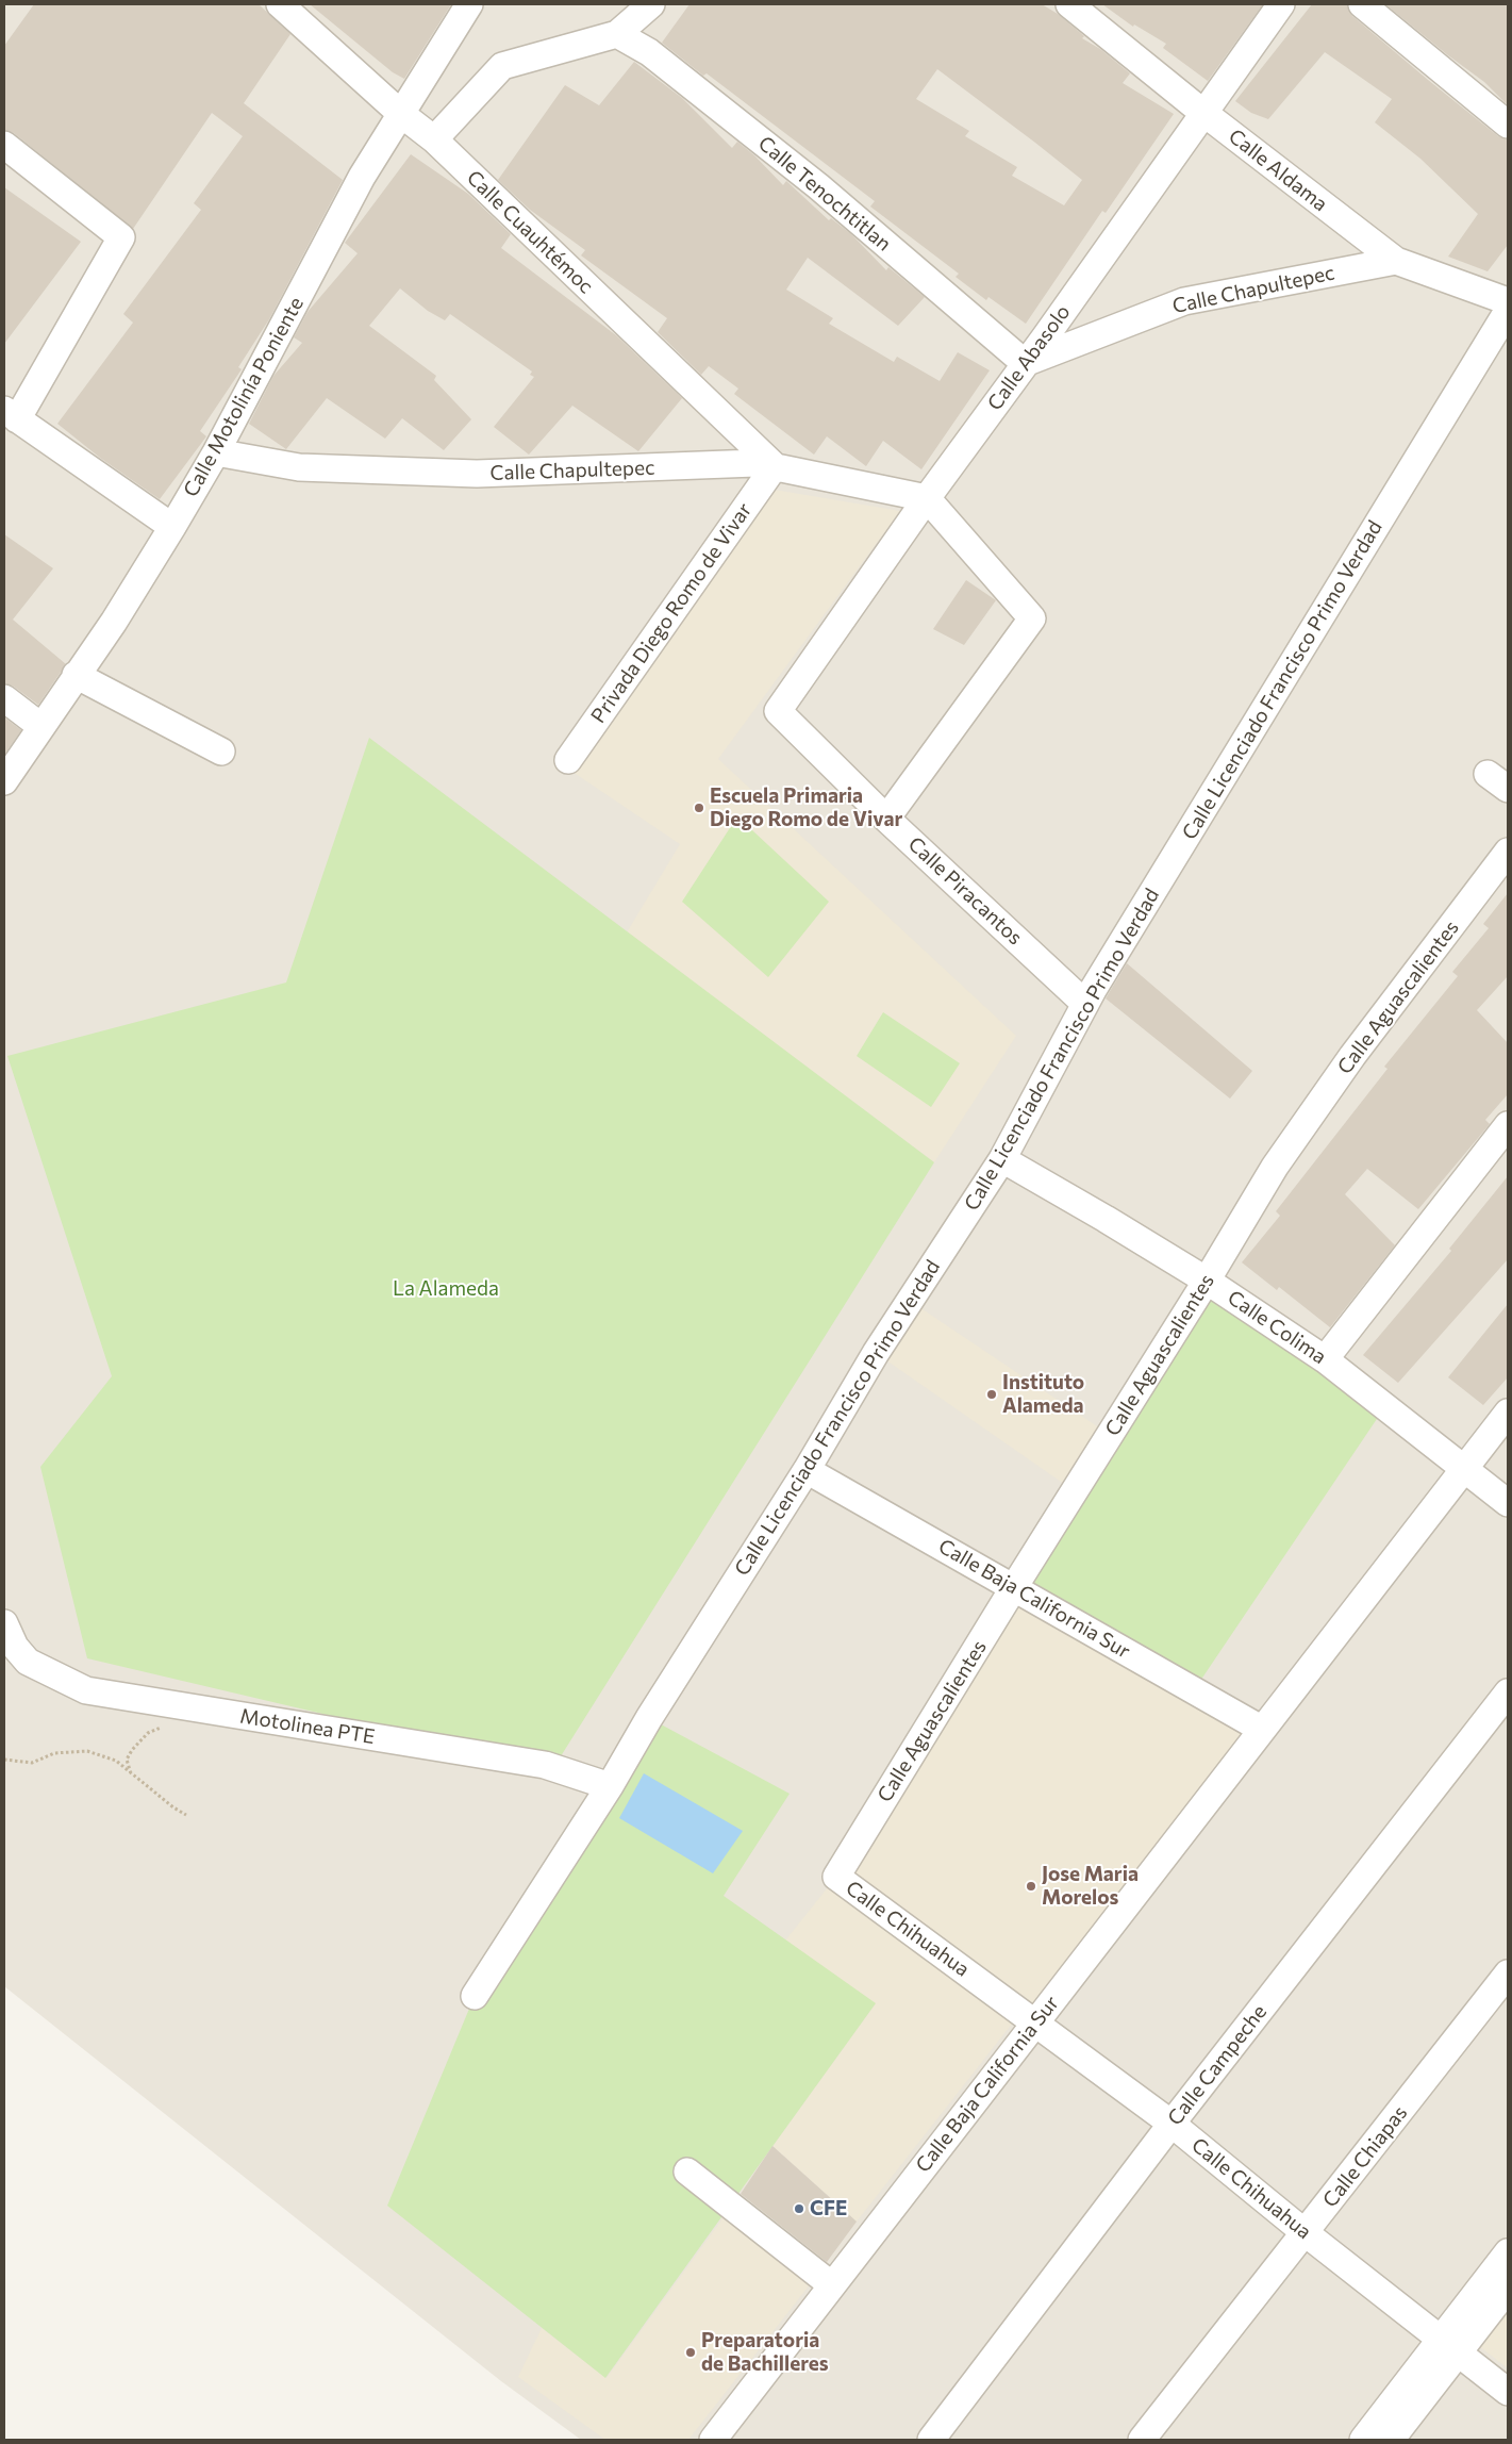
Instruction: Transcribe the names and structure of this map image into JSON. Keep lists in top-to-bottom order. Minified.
{"streets":{"street":["Calle Aldama","Calle Tenochtitlan","Calle Cuauhtémoc","Calle Chapultepec","Calle Abasolo","Calle Motolinía Poniente","Privada Diego Romo de Vivar","Calle Licenciado Francisco Primo Verdad","Calle Piracantos","Calle Aguascalientes","Calle Colima","Calle Baja California Sur","Motolinea PTE","Calle Chihuahua","Calle Campeche","Calle Chiapas"]},"crossings":[["Calle Aldama","Calle Chapultepec"],["Calle Aldama","Calle Abasolo"],["Calle Tenochtitlan","Calle Chapultepec"],["Calle Tenochtitlan","Calle Abasolo"],["Calle Cuauhtémoc","Calle Chapultepec"],["Calle Cuauhtémoc","Calle Motolinía Poniente"],["Calle Cuauhtémoc","Privada Diego Romo de Vivar"],["Calle Chapultepec","Calle Abasolo"],["Calle Chapultepec","Calle Motolinía Poniente"],["Calle Chapultepec","Privada Diego Romo de Vivar"],["Calle Abasolo","Calle Piracantos"],["Calle Licenciado Francisco Primo Verdad","Calle Piracantos"],["Calle Licenciado Francisco Primo Verdad","Calle Colima"],["Calle Licenciado Francisco Primo Verdad","Calle Baja California Sur"],["Calle Licenciado Francisco Primo Verdad","Motolinea PTE"],["Calle Aguascalientes","Calle Colima"],["Calle Aguascalientes","Calle Baja California Sur"],["Calle Aguascalientes","Calle Chihuahua"],["Calle Colima","Calle Baja California Sur"],["Calle Baja California Sur","Calle Chihuahua"],["Calle Chihuahua","Calle Campeche"],["Calle Chihuahua","Calle Chiapas"]],"parks":["La Alameda"],"places":["Escuela Primaria Diego Romo de Vivar","Instituto Alameda","Jose Maria Morelos","CFE","Preparatoria de Bachilleres"]}
